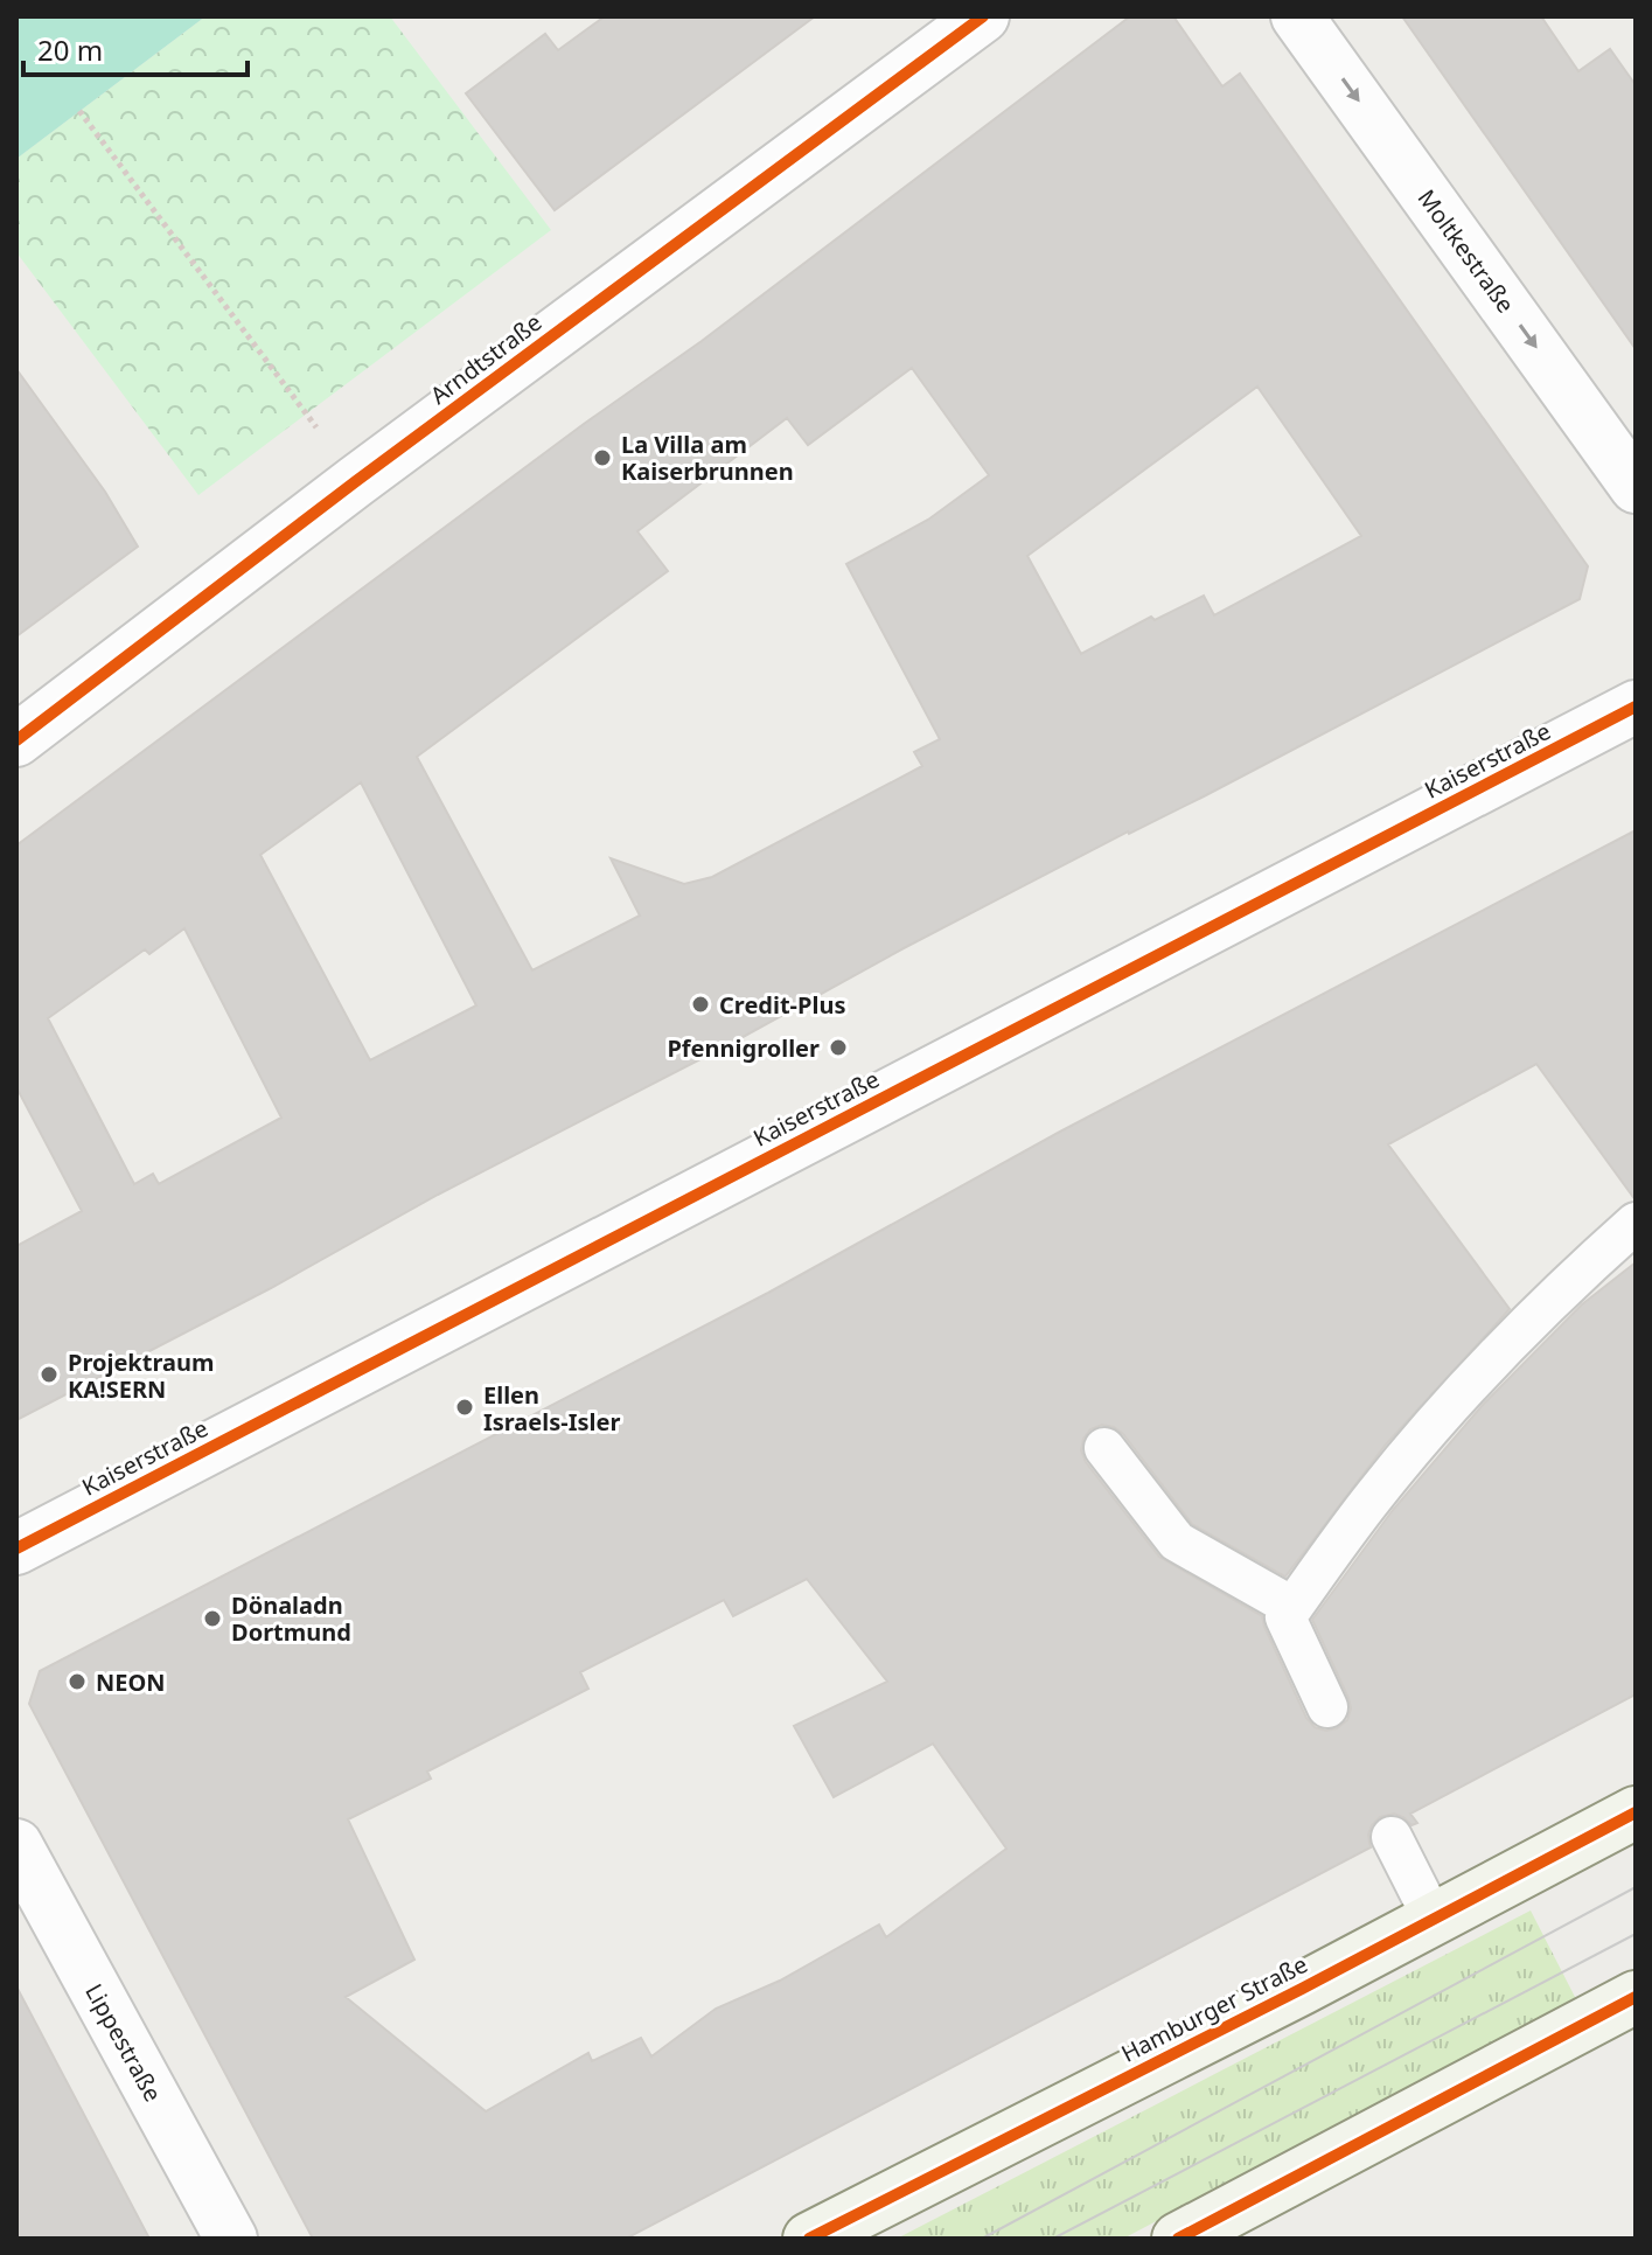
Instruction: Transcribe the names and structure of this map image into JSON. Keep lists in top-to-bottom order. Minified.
{"streets":{"main road":["Hamburger Straße"],"street":["Moltkestraße","Arndtstraße","Kaiserstraße","Lippestraße"]},"one_way":["Moltkestraße"],"places":["La Villa am Kaiserbrunnen","Credit-Plus","Pfennigroller","Projektraum KA!SERN","Ellen Israels-Isler","Dönaladn Dortmund","NEON"],"scale_bar":"20 m"}
